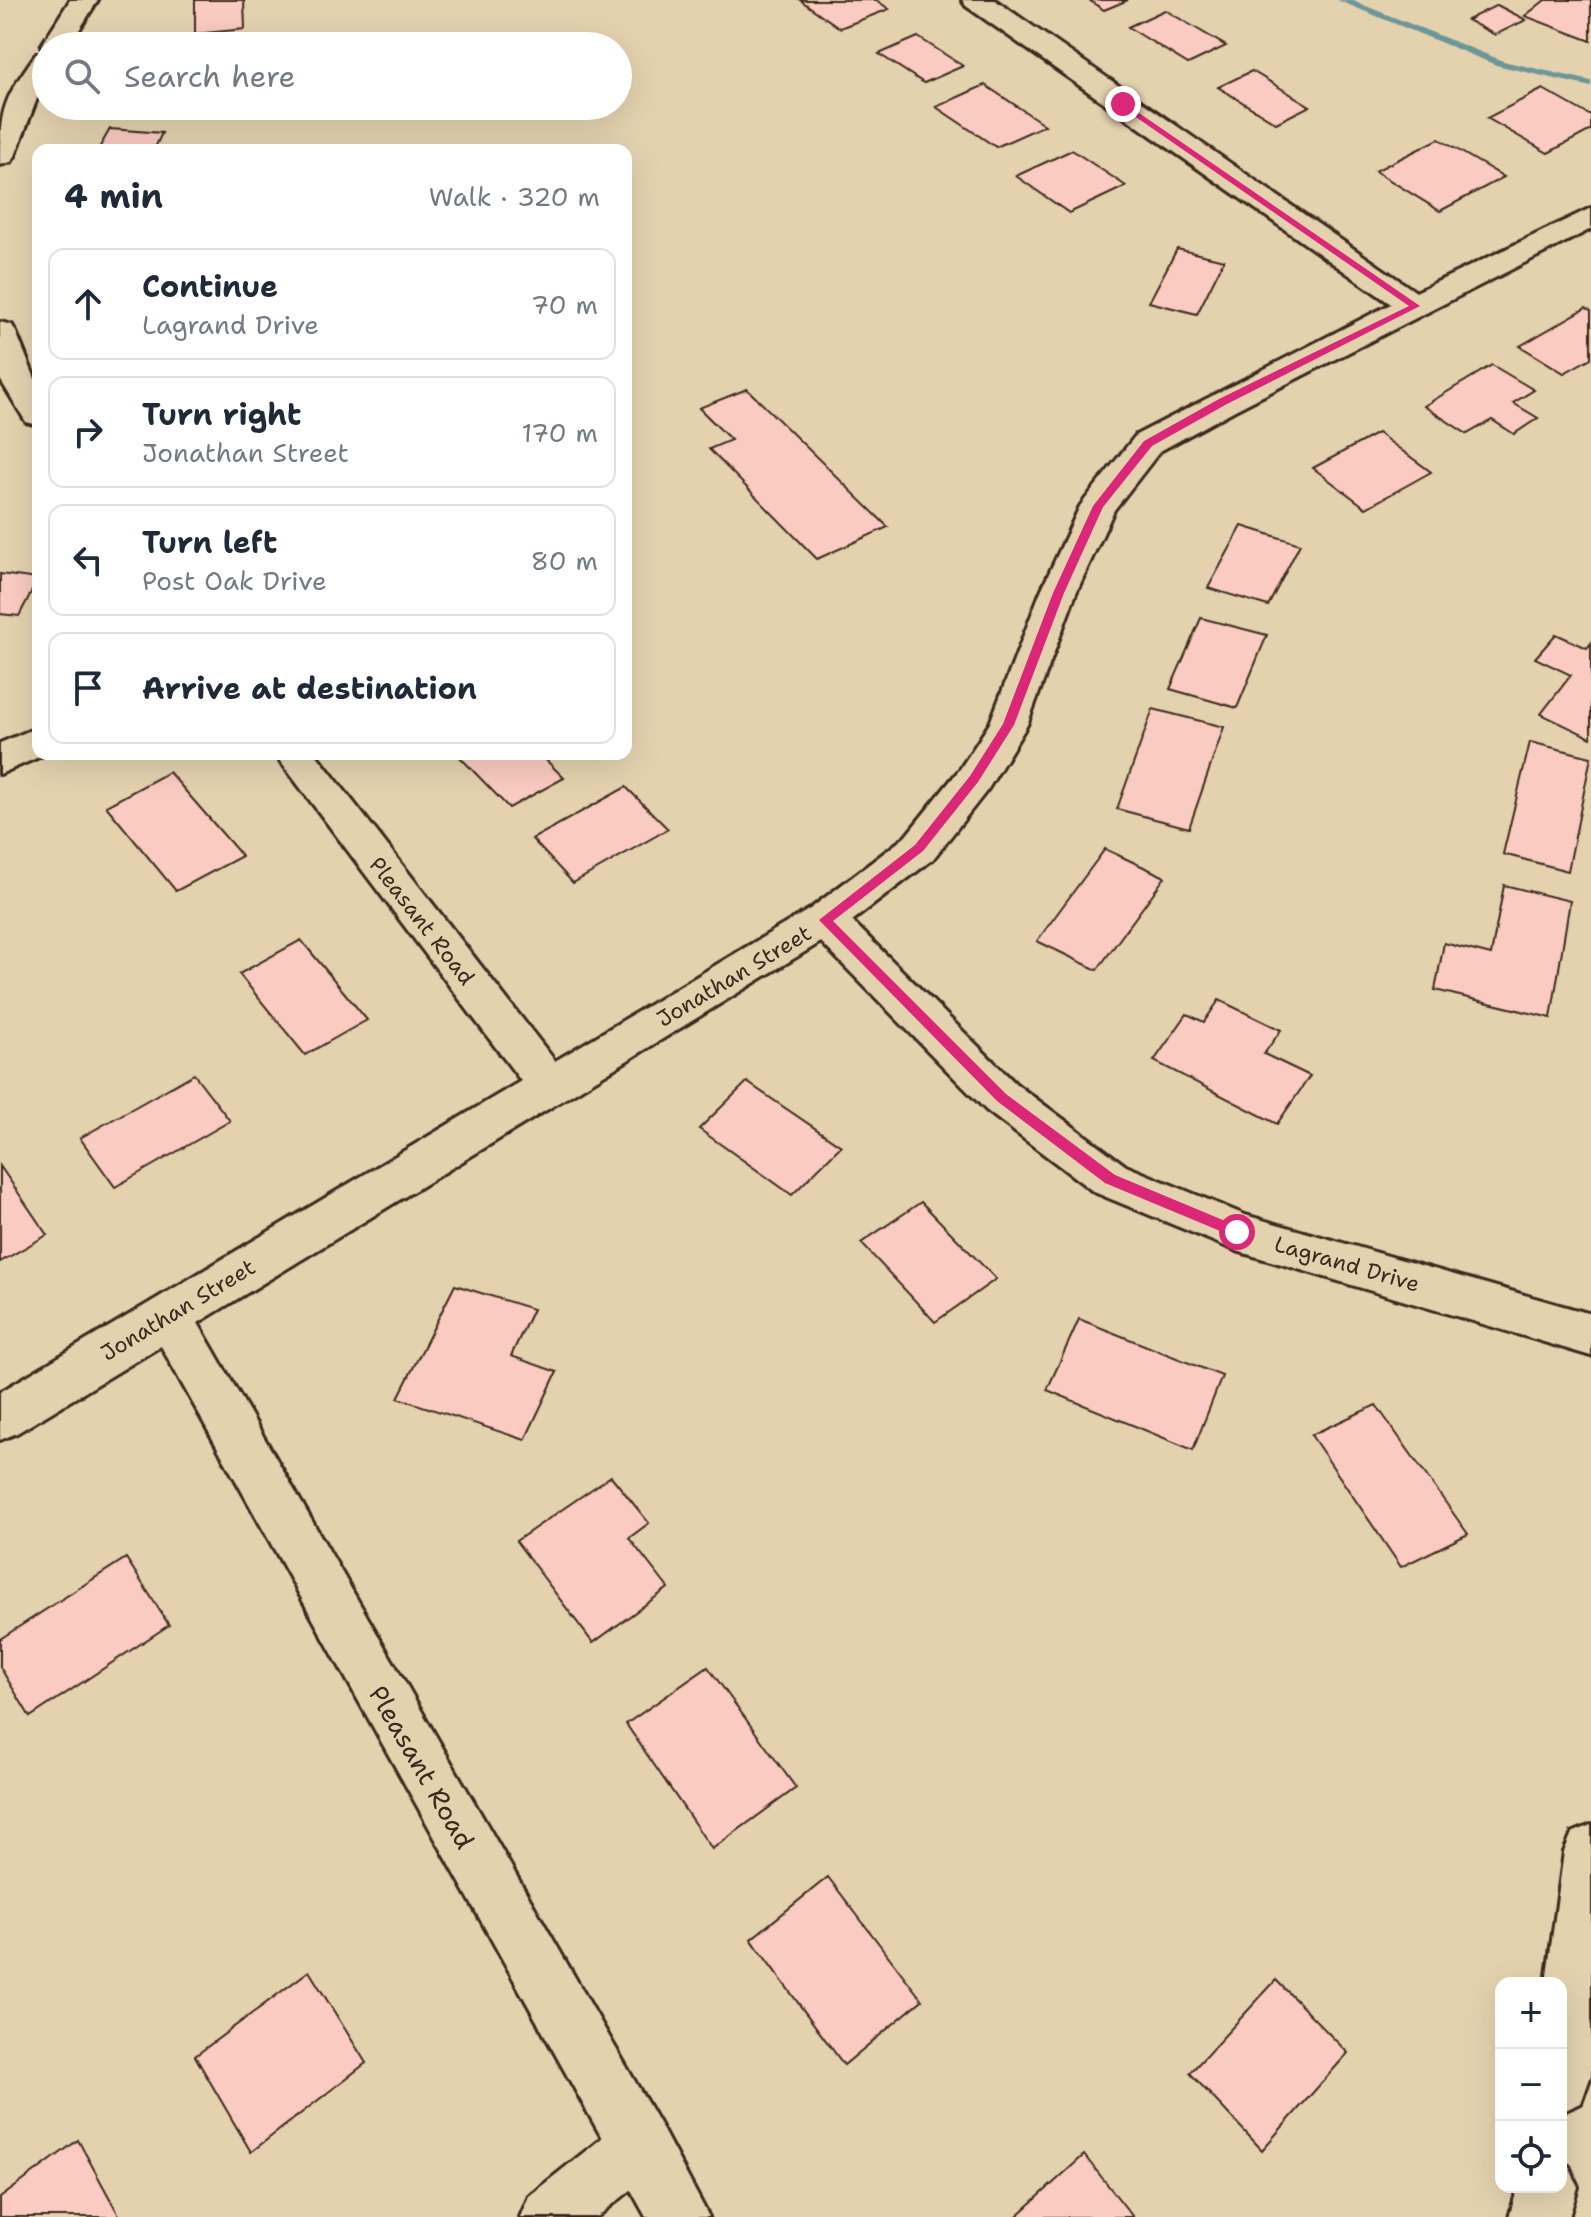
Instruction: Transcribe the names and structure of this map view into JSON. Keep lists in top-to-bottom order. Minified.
{"streets":{"street":["Pleasant Road","Jonathan Street","Lagrand Drive"]},"crossings":[["Pleasant Road","Jonathan Street"],["Jonathan Street","Lagrand Drive"]],"page":{"search":"Search here","heading":["4 min","Walk · 320 m"],"list":[["Continue","Lagrand Drive","70 m"],["Turn right","Jonathan Street","170 m"],["Turn left","Post Oak Drive","80 m"],"Arrive at destination"],"map_buttons":["+","−"]}}
